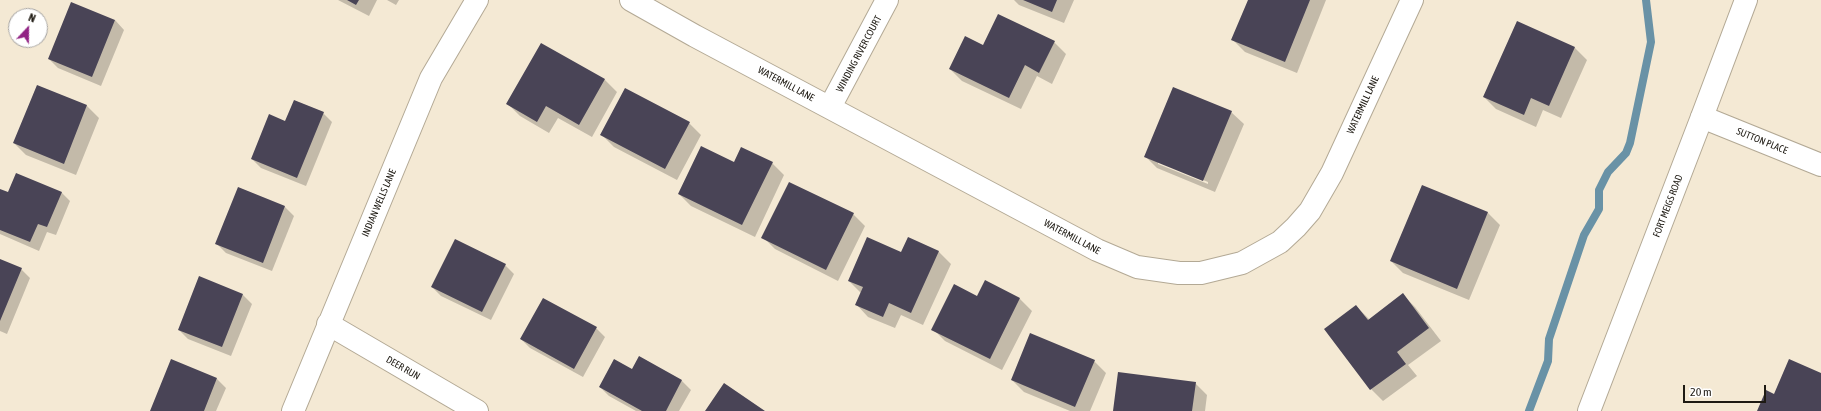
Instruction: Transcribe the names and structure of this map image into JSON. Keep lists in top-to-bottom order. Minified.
{"streets":{"street":["WINDING RIVER COURT","WATERMILL LANE","SUTTON PLACE","INDIAN WELLS LANE","FORT MEIGS ROAD","DEER RUN"]},"crossings":[["WINDING RIVER COURT","WATERMILL LANE"],["SUTTON PLACE","FORT MEIGS ROAD"],["INDIAN WELLS LANE","DEER RUN"]],"scale_bar":"20 m","north":"top"}
